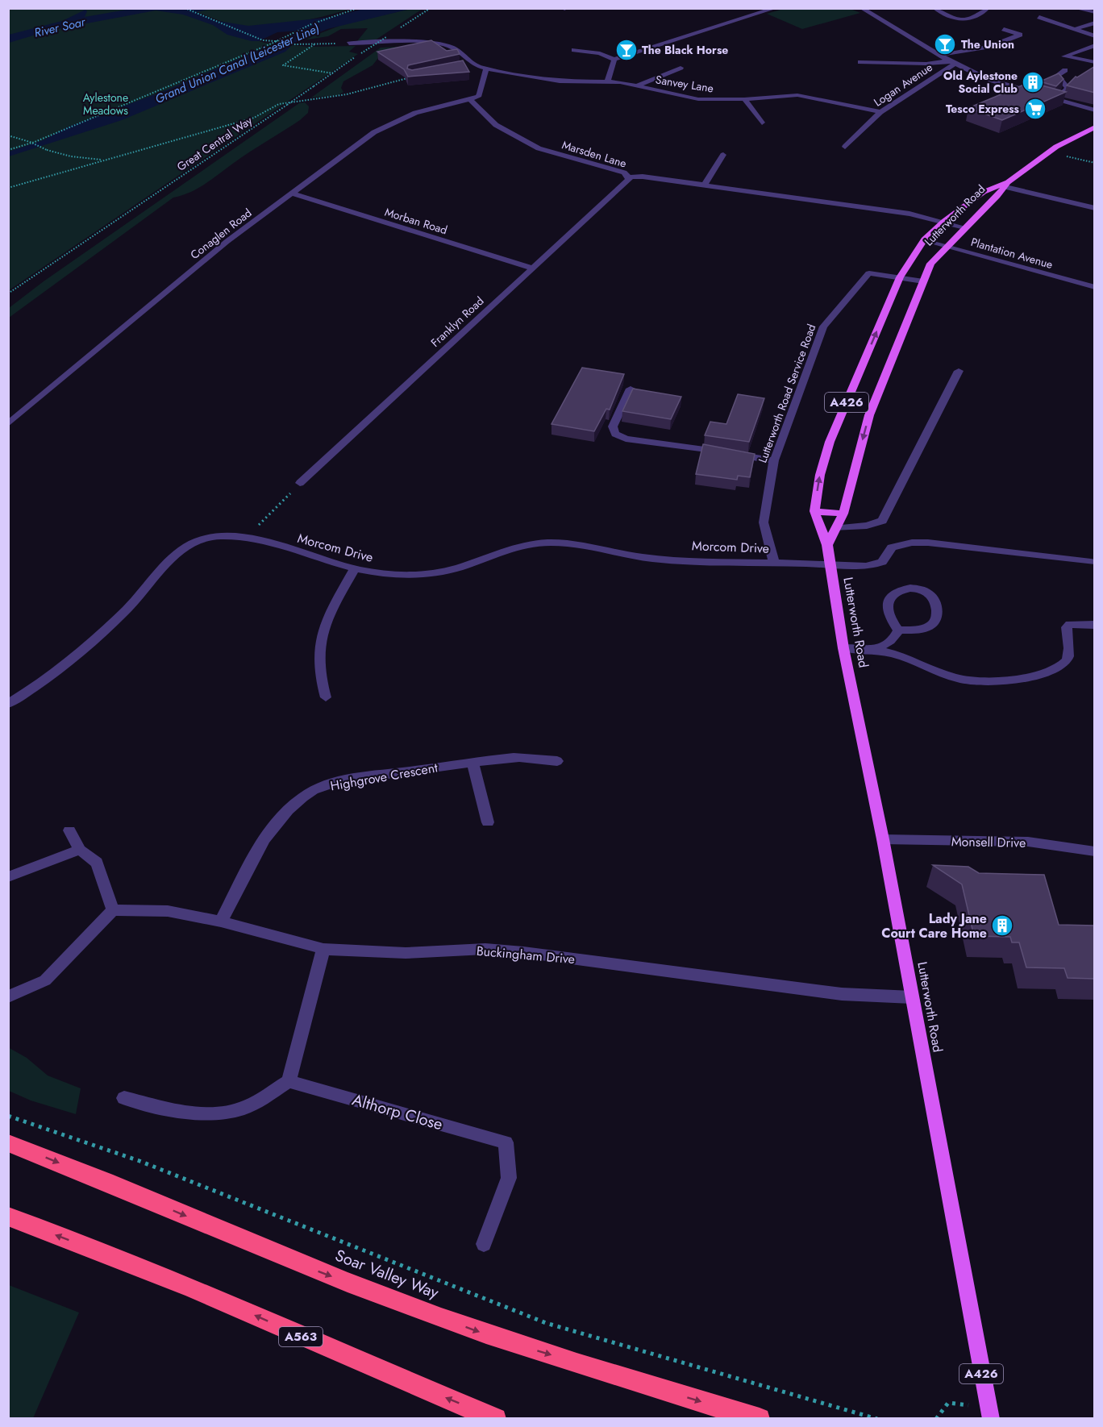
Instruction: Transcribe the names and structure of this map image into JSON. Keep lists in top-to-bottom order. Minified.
{"streets":{"highway":["Soar Valley Way","A563"],"main road":["Lutterworth Road","A426"],"street":["Sanvey Lane","Logan Avenue","Marsden Lane","Morban Road","Conaglen Road","Plantation Avenue","Franklyn Road","Lutterworth Road Service Road","Morcom Drive","Highgrove Crescent","Monsell Drive","Buckingham Drive","Althorp Close"],"path":["Great Central Way"]},"crossings":[["Sanvey Lane","Logan Avenue"],["Marsden Lane","Lutterworth Road"],["Marsden Lane","Conaglen Road"],["Marsden Lane","Franklyn Road"],["Lutterworth Road","Plantation Avenue"],["Lutterworth Road","Lutterworth Road Service Road"],["Lutterworth Road","Morcom Drive"],["Lutterworth Road","Monsell Drive"],["Lutterworth Road","Buckingham Drive"],["Morban Road","Conaglen Road"],["Morban Road","Franklyn Road"],["Lutterworth Road Service Road","Morcom Drive"],["Highgrove Crescent","Buckingham Drive"]],"water":["River Soar","Grand Union Canal (Leicester Line)"],"parks":["Aylestone Meadows"],"places":{"bar":["The Union","The Black Horse"],"building":["Old Aylestone Social Club","Lady Jane Court Care Home"],"supermarket":["Tesco Express"]}}
